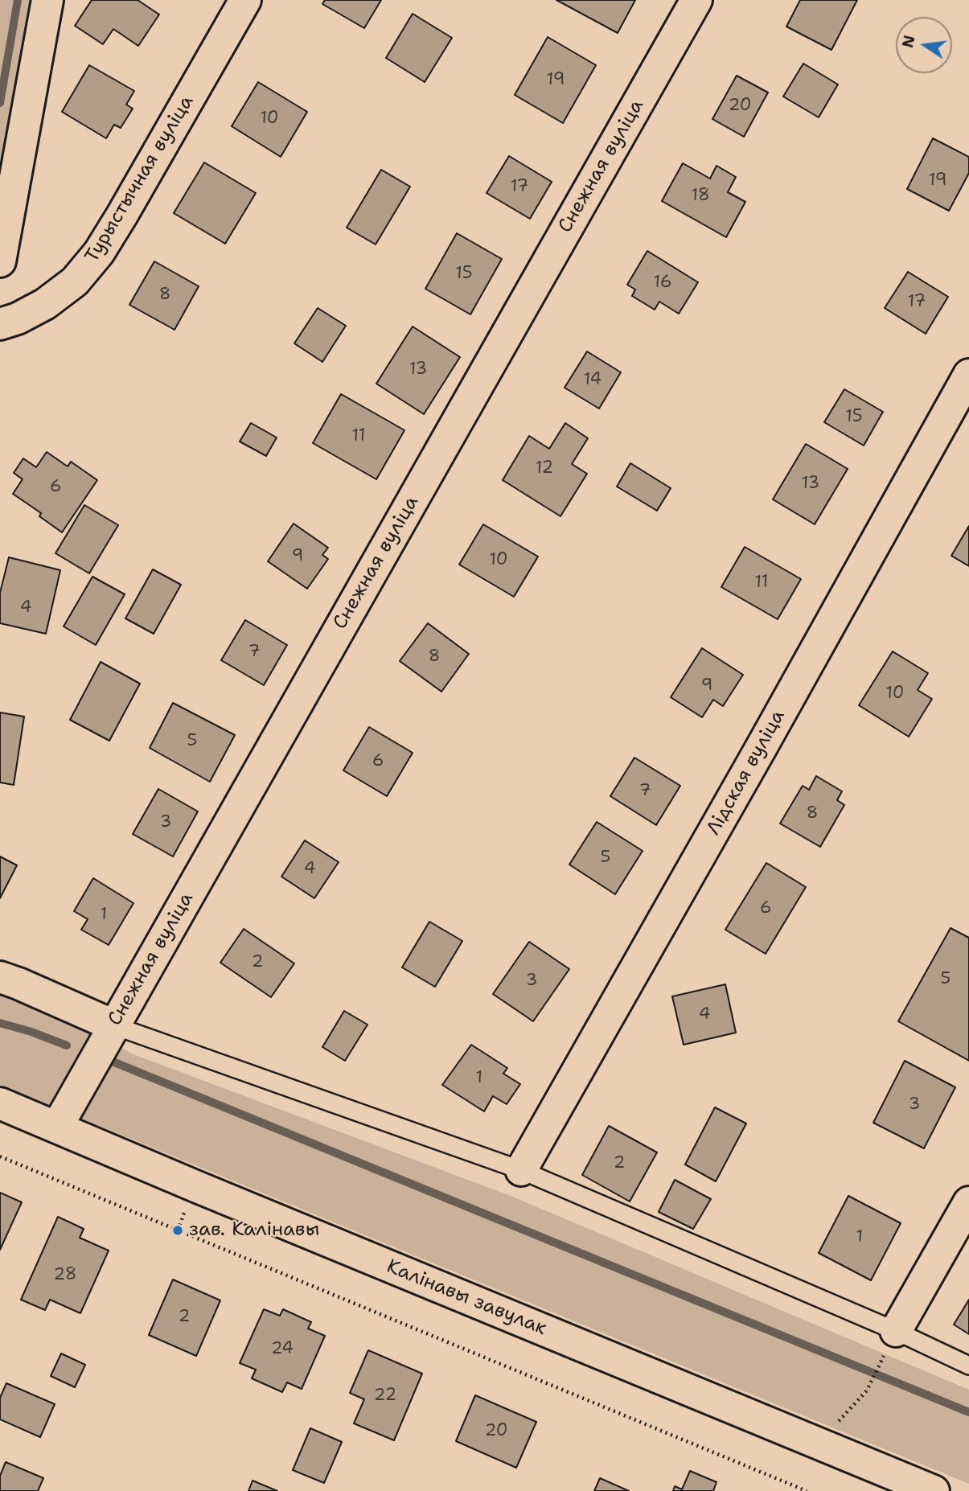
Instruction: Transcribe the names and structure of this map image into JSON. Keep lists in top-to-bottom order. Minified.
{"streets":{"street":["Снежная вуліца","Турыстычная вуліца","Лідская вуліца","Калінавы завулак"]},"crossings":[["Снежная вуліца","Калінавы завулак"]],"places":["зав. Калінавы"],"house_numbers":["19","20","10","19","17","18","15","16","8","17","13","14","15","11","12","13","6","9","10","11","4","7","8","9","10","5","6","7","8","3","5","4","6","1","2","5","3","4","1","3","2","1","28","2","24","22","20"],"north":"left"}
